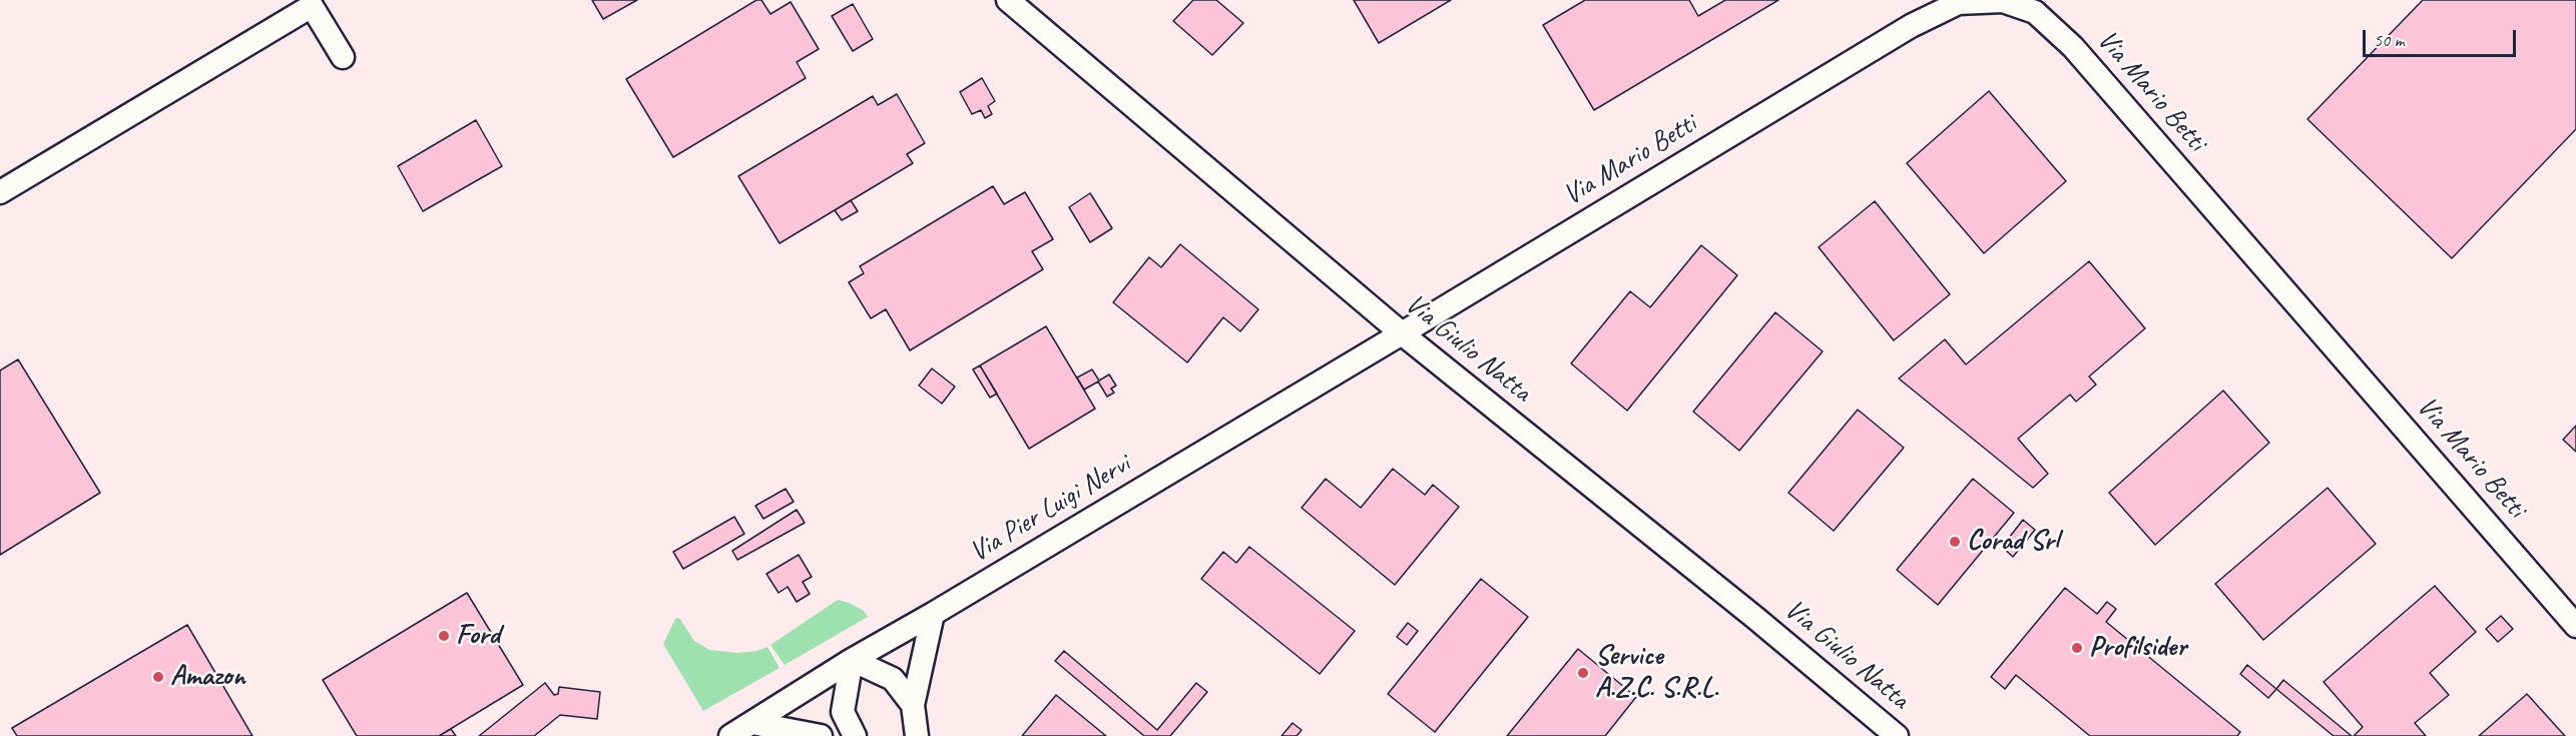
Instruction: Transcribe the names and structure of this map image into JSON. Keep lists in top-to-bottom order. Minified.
{"streets":{"street":["Via Mario Betti","Via Giulio Natta","Via Pier Luigi Nervi"]},"crossings":[["Via Mario Betti","Via Giulio Natta"],["Via Mario Betti","Via Pier Luigi Nervi"],["Via Giulio Natta","Via Pier Luigi Nervi"]],"places":["Corad Srl","Ford","Profilsider","Service A.Z.C. S.R.L.","Amazon"],"scale_bar":"50 m"}
